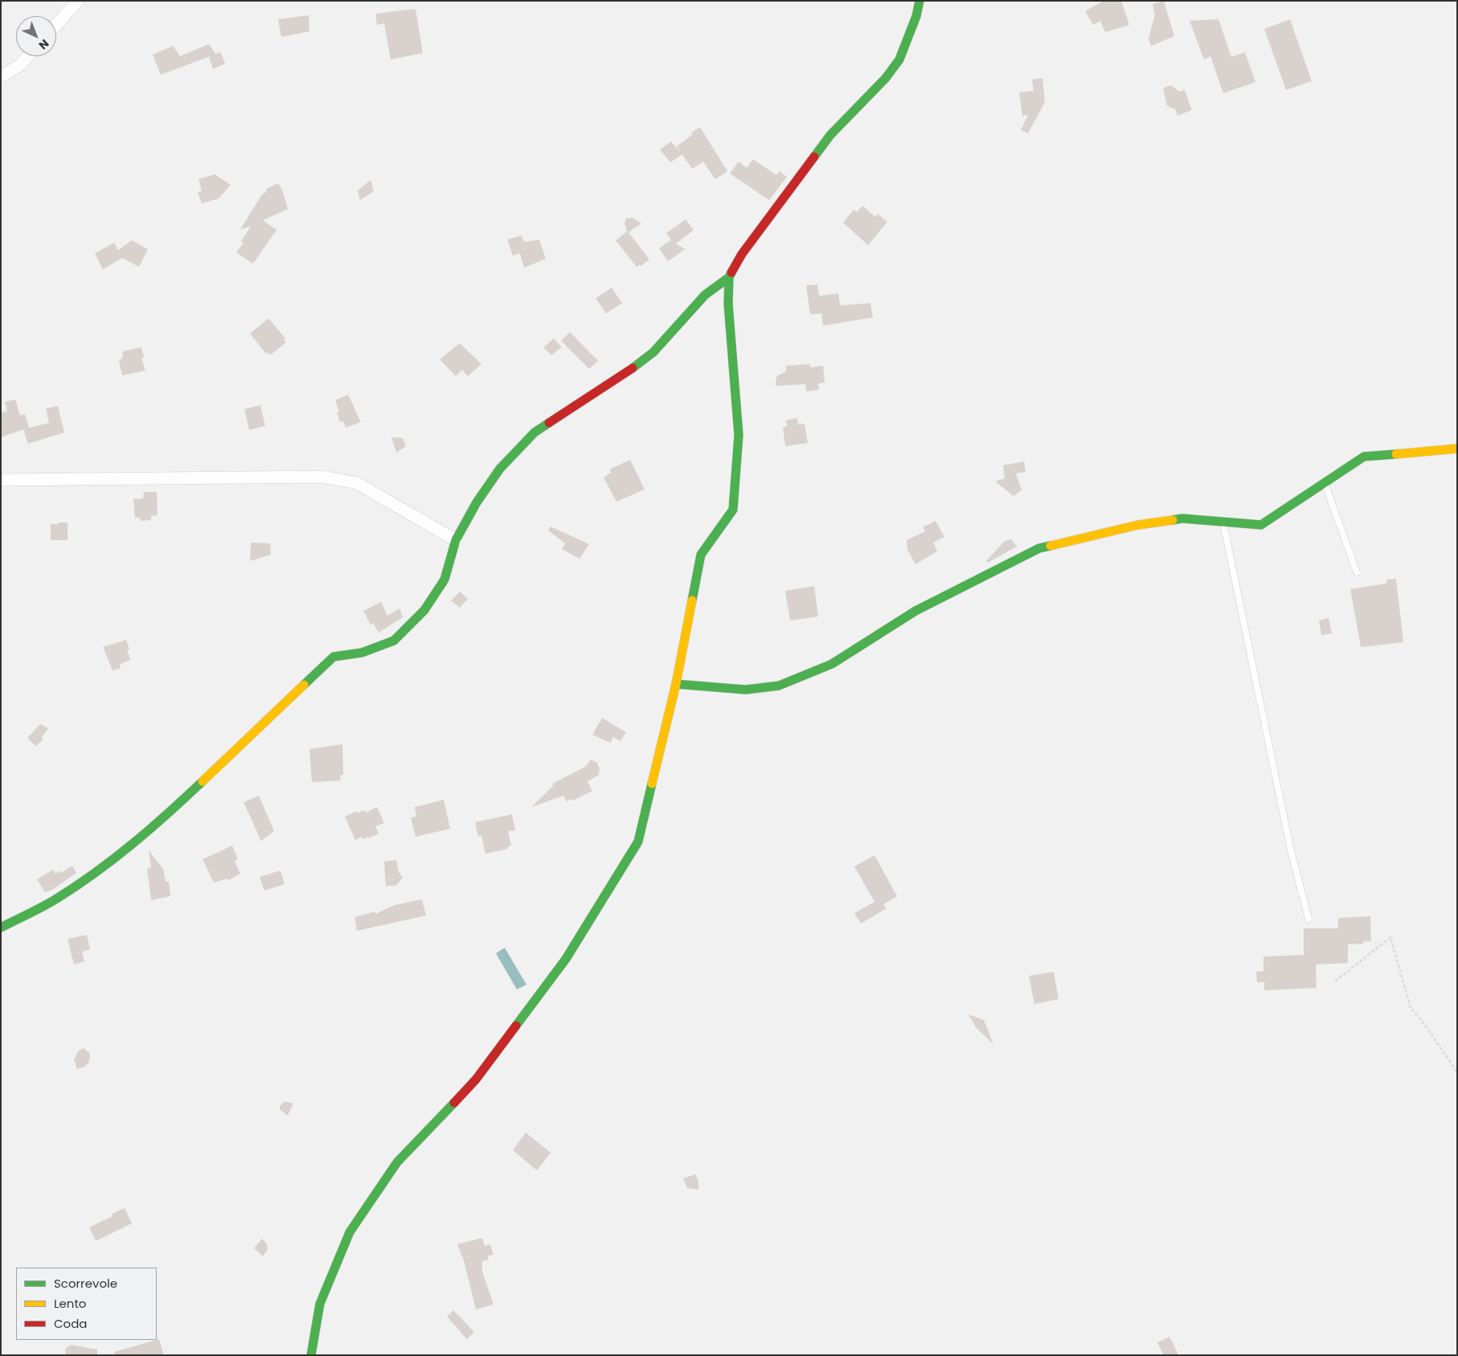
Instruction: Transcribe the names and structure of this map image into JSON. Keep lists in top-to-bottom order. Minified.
{"legend":["Scorrevole","Lento","Coda"],"north":"bottom right"}
